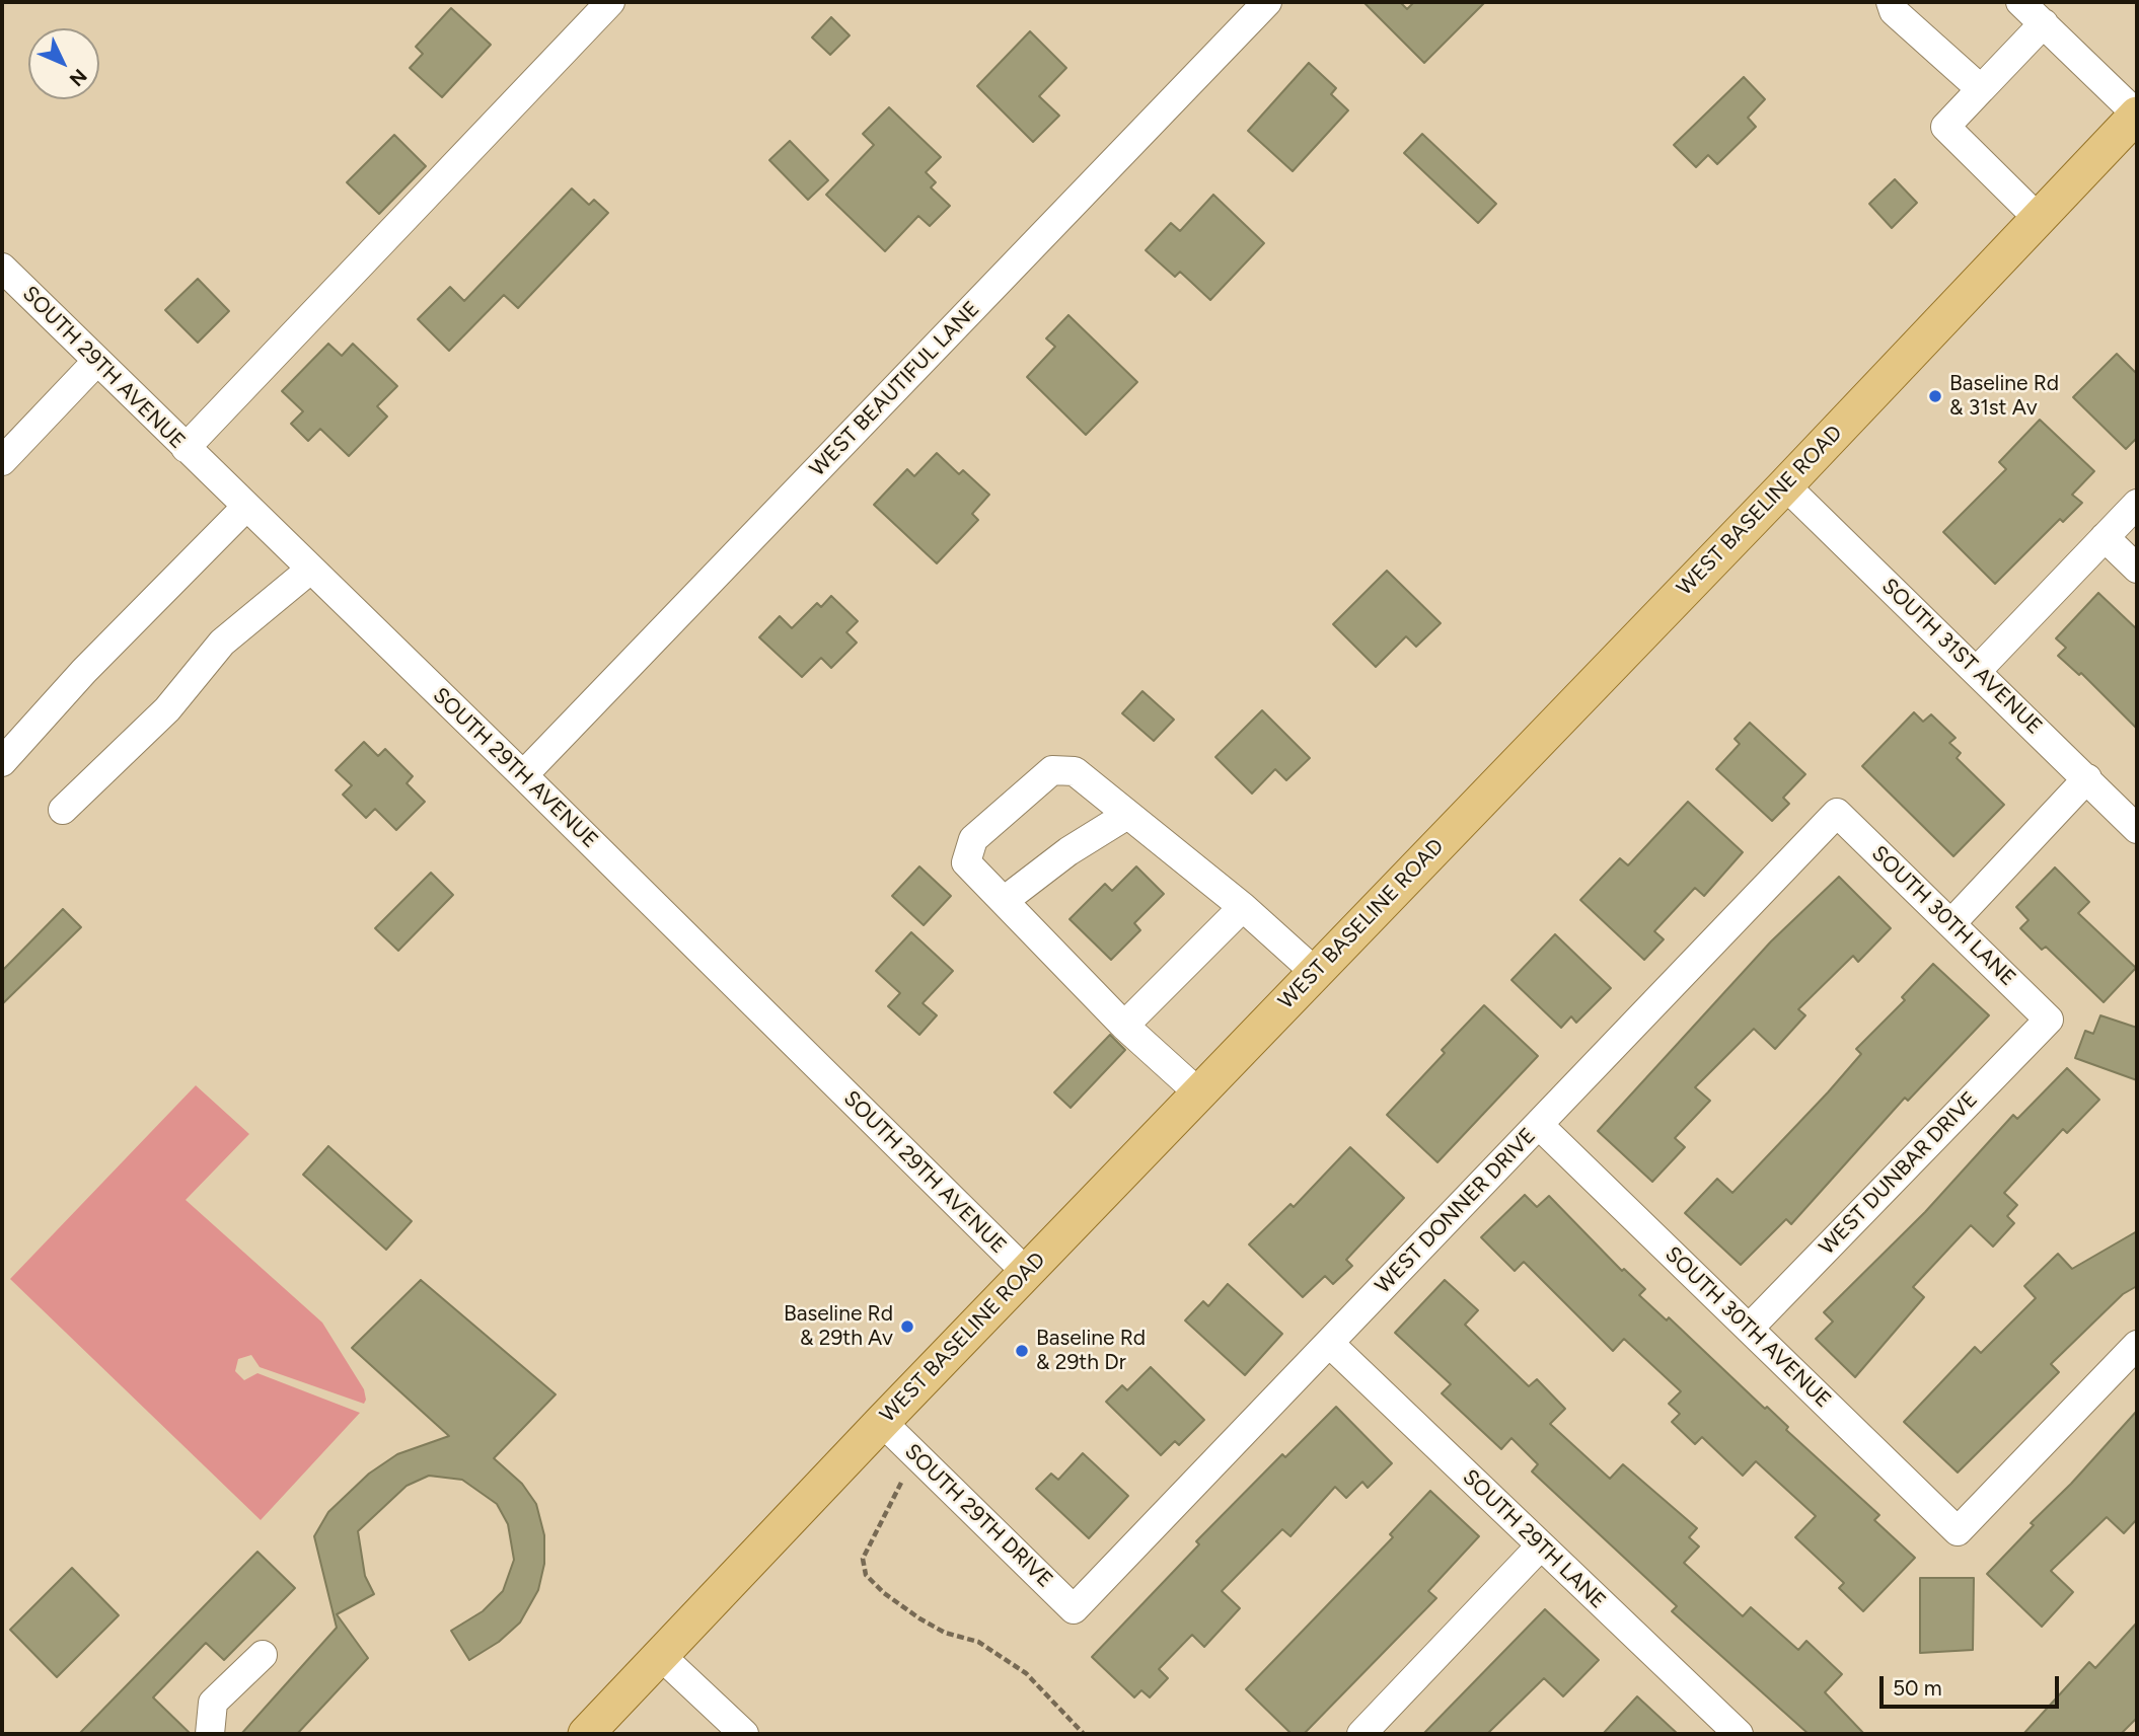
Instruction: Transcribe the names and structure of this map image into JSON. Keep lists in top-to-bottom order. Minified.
{"streets":{"main road":["WEST BASELINE ROAD"],"street":["SOUTH 29TH AVENUE","WEST BEAUTIFUL LANE","SOUTH 31ST AVENUE","SOUTH 30TH LANE","WEST DUNBAR DRIVE","WEST DONNER DRIVE","SOUTH 30TH AVENUE","SOUTH 29TH DRIVE","SOUTH 29TH LANE"]},"crossings":[["SOUTH 29TH AVENUE","WEST BEAUTIFUL LANE"],["SOUTH 29TH AVENUE","WEST BASELINE ROAD"],["WEST BASELINE ROAD","SOUTH 31ST AVENUE"],["WEST BASELINE ROAD","SOUTH 29TH DRIVE"],["SOUTH 30TH LANE","WEST DUNBAR DRIVE"],["SOUTH 30TH LANE","WEST DONNER DRIVE"],["WEST DUNBAR DRIVE","SOUTH 30TH AVENUE"],["WEST DONNER DRIVE","SOUTH 30TH AVENUE"],["WEST DONNER DRIVE","SOUTH 29TH DRIVE"],["WEST DONNER DRIVE","SOUTH 29TH LANE"]],"places":["Baseline Rd & 31st Av","Baseline Rd & 29th Av","Baseline Rd & 29th Dr"],"scale_bar":"50 m","north":"bottom right"}
